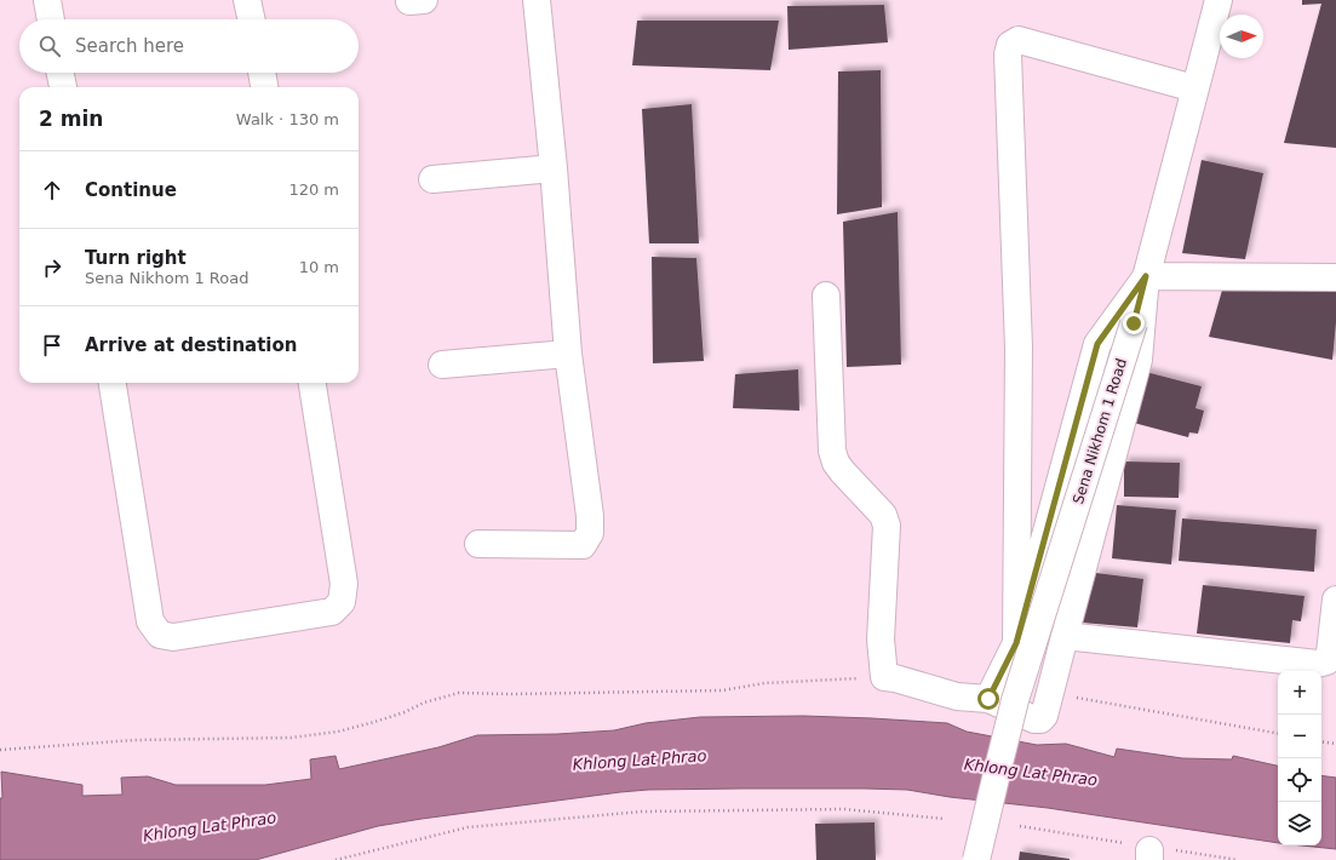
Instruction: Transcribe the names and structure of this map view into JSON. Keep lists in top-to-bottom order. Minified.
{"streets":{"street":["Sena Nikhom 1 Road"]},"water":["Khlong Lat Phrao"],"north":"right","page":{"search":"Search here","heading":["2 min","Walk · 130 m"],"list":[["Continue","120 m"],["Turn right","Sena Nikhom 1 Road","10 m"],"Arrive at destination"],"map_buttons":["+","−"]}}
